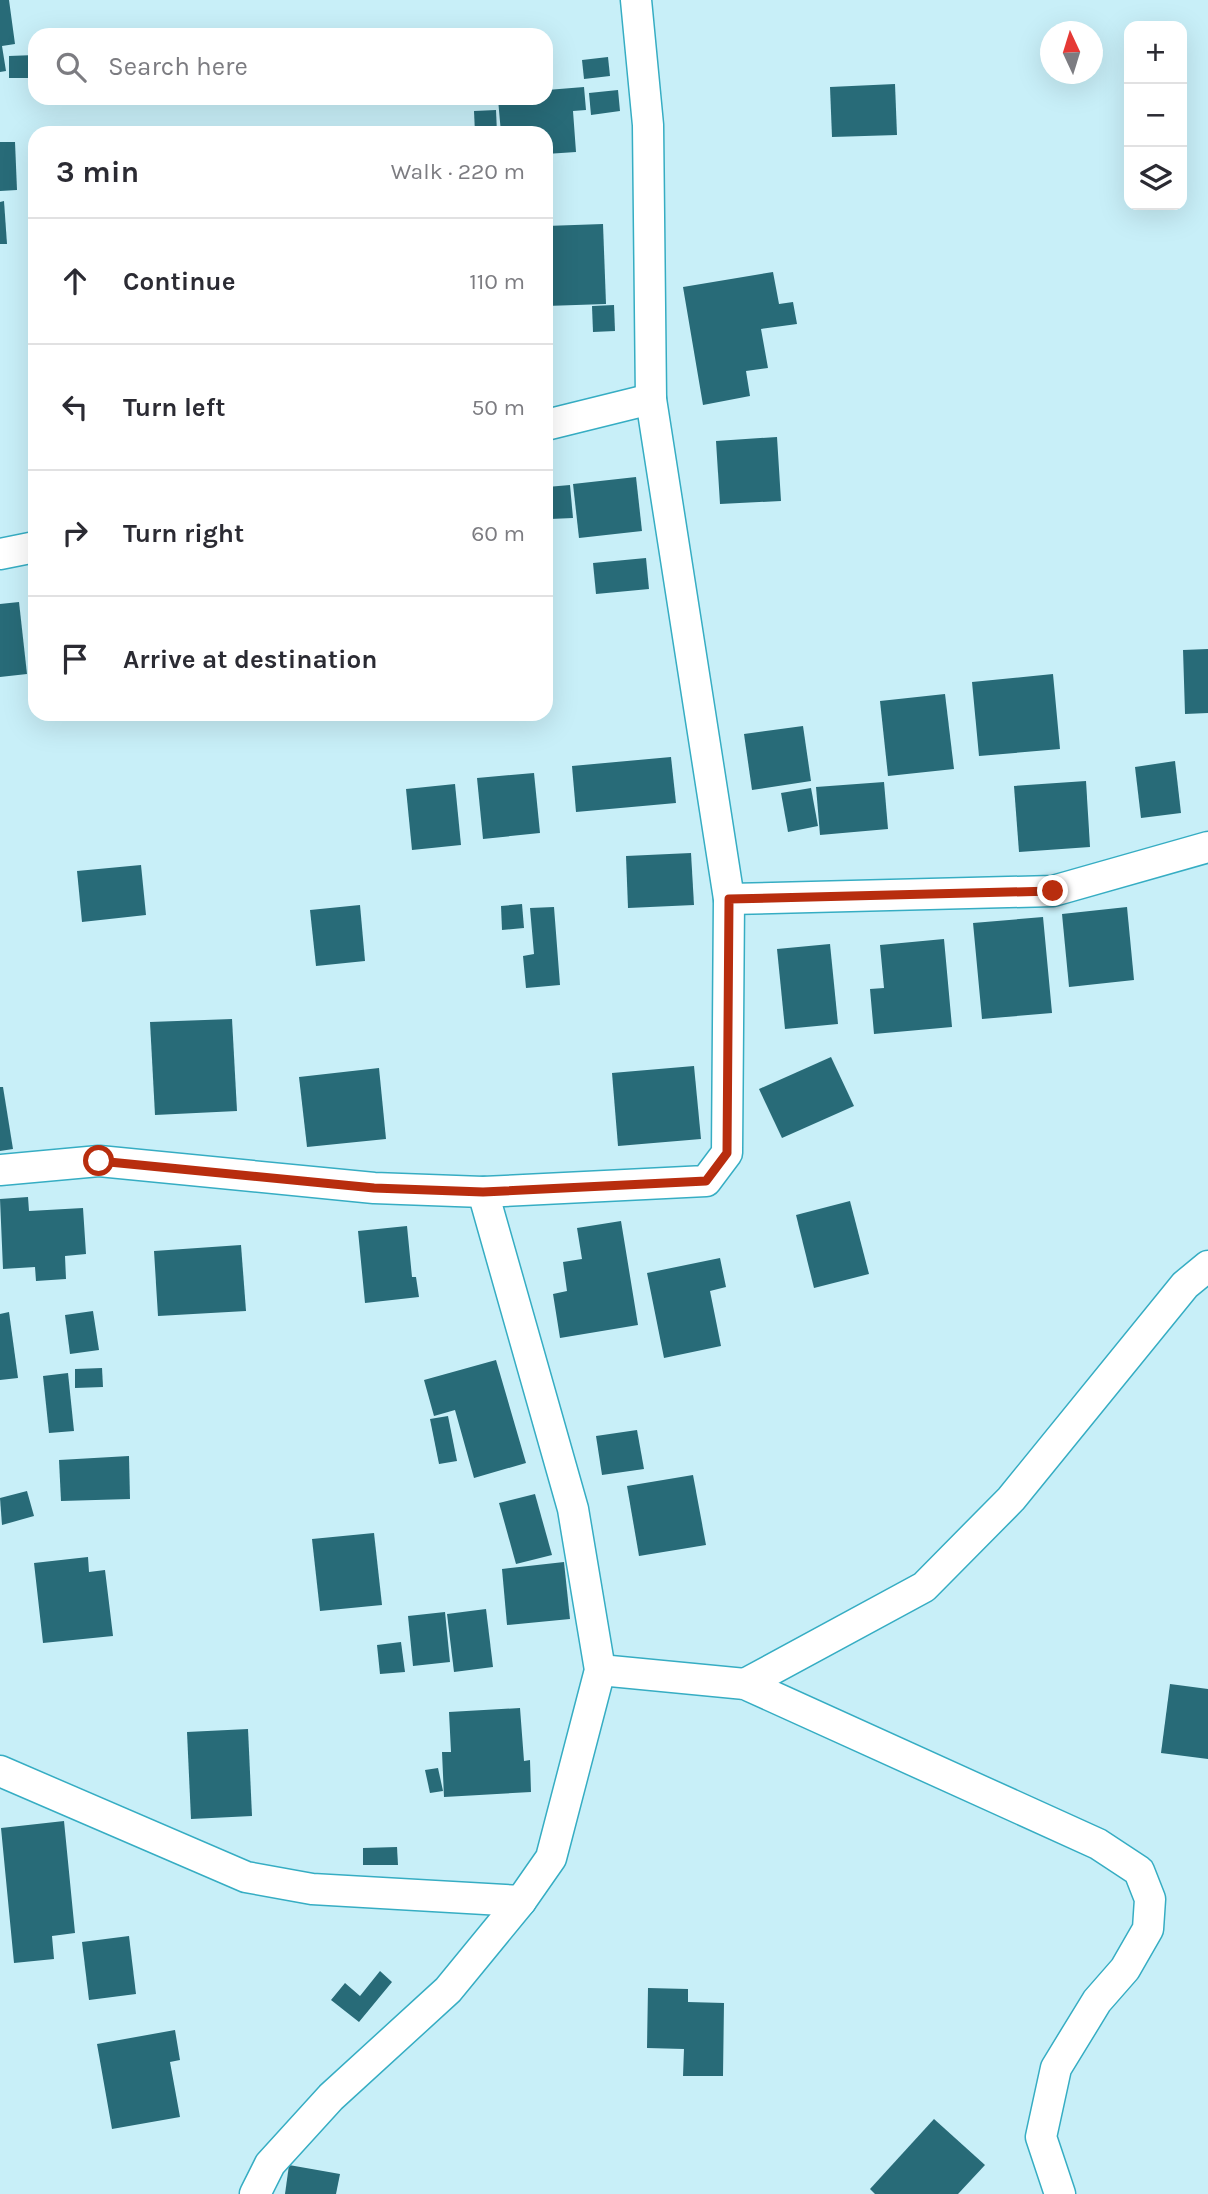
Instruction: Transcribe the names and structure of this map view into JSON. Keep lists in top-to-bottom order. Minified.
{"north":"top","page":{"map_buttons":["+","−"],"search":"Search here","heading":["3 min","Walk · 220 m"],"list":[["Continue","110 m"],["Turn left","50 m"],["Turn right","60 m"],"Arrive at destination"]}}
